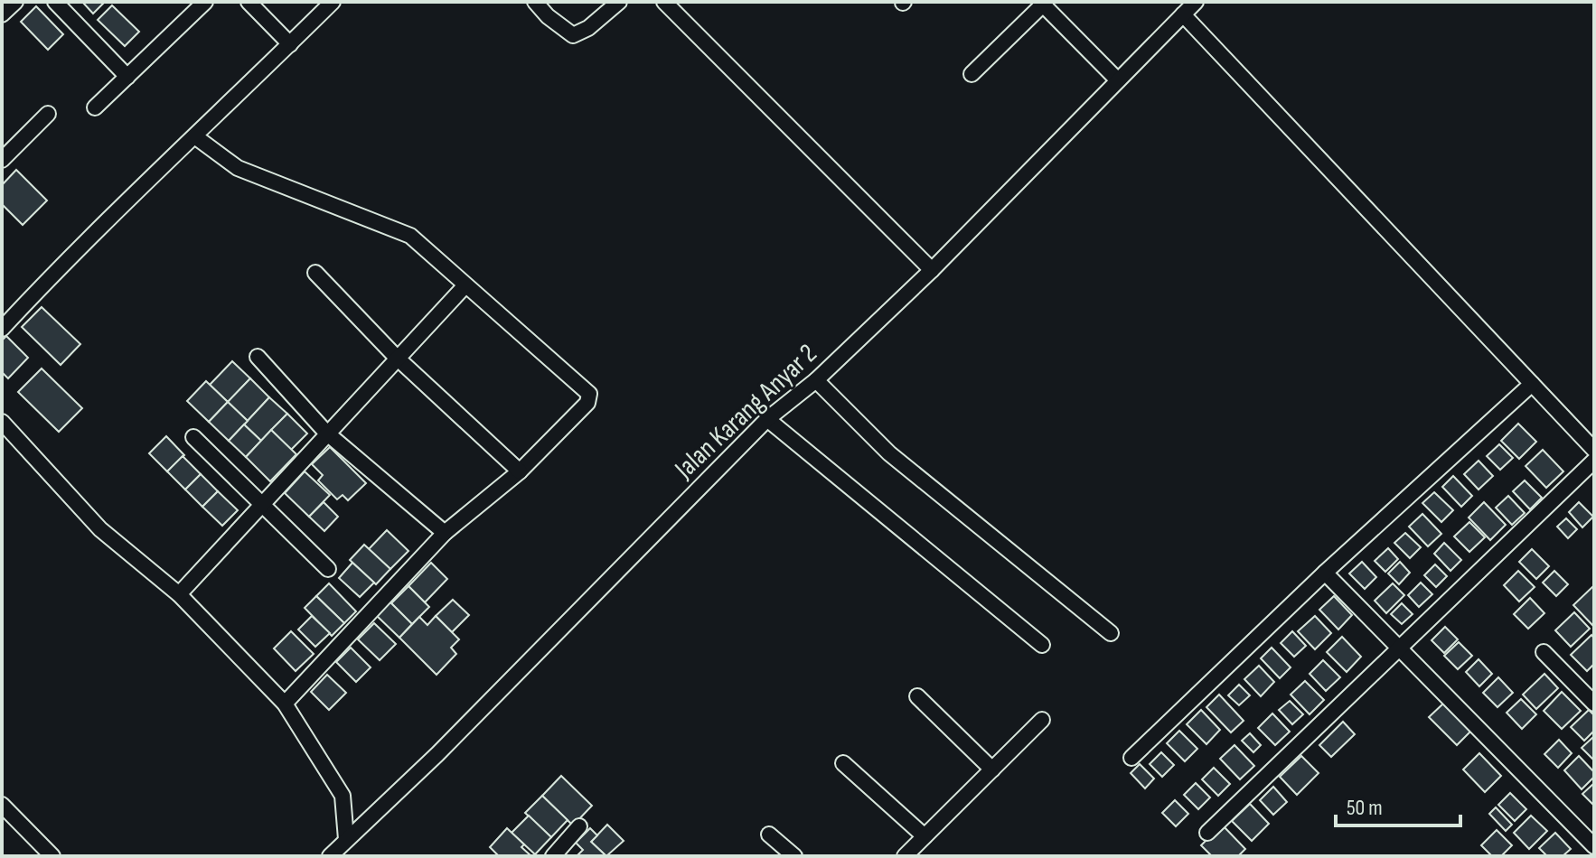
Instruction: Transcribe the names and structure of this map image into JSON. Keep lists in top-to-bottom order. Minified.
{"streets":{"street":["Jalan Karang Anyar 2"]},"scale_bar":"50 m"}
